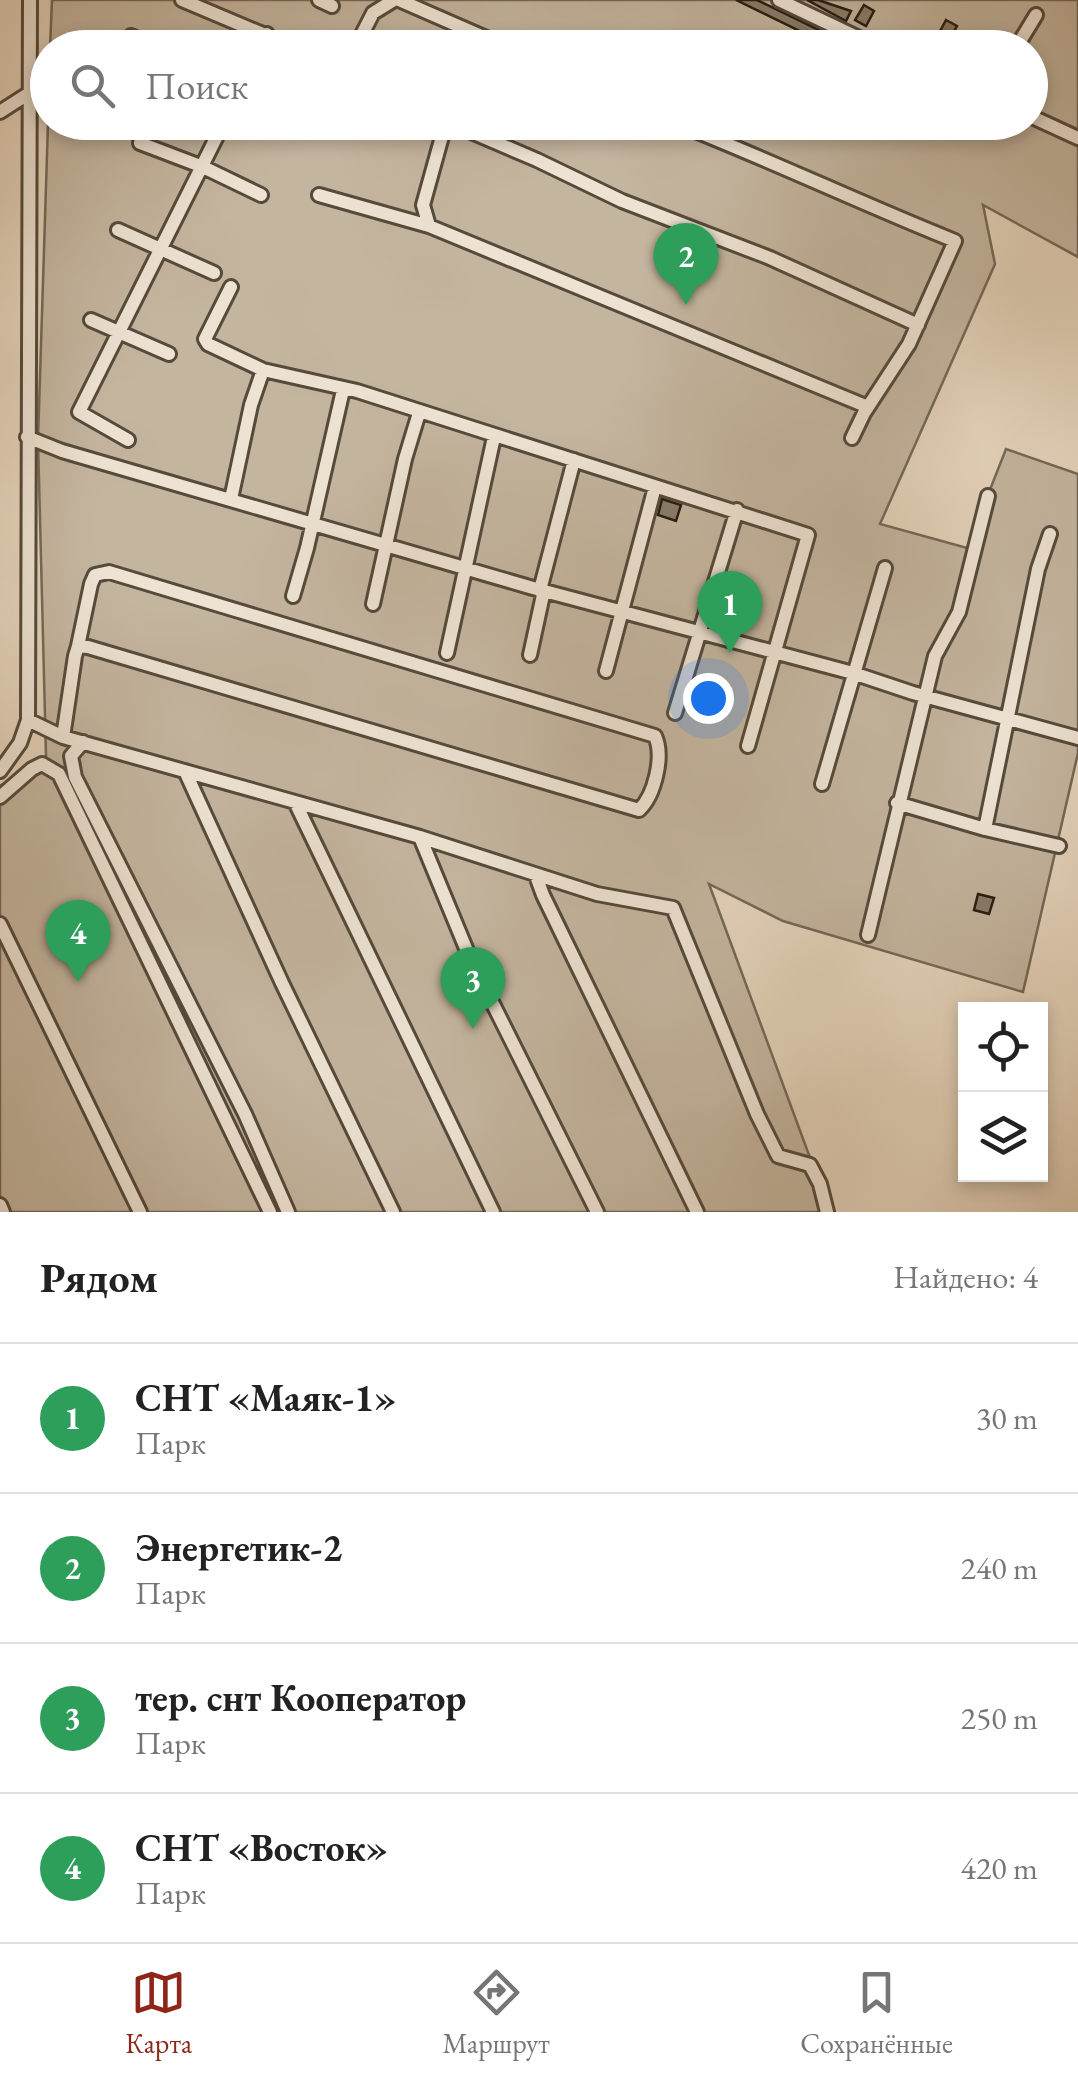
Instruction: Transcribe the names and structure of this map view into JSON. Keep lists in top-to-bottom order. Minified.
{"page":{"search":"Поиск","pins":["2","1","4","3"],"heading":["Рядом","Найдено: 4"],"list":[{"mark":"1","name":"СНТ «Маяк-1»","note":"Парк","value":"30 m"},{"mark":"2","name":"Энергетик-2","note":"Парк","value":"240 m"},{"mark":"3","name":"тер. снт Кооператор","note":"Парк","value":"250 m"},{"mark":"4","name":"СНТ «Восток»","note":"Парк","value":"420 m"}],"nav":["Карта","Маршрут","Сохранённые"]}}
